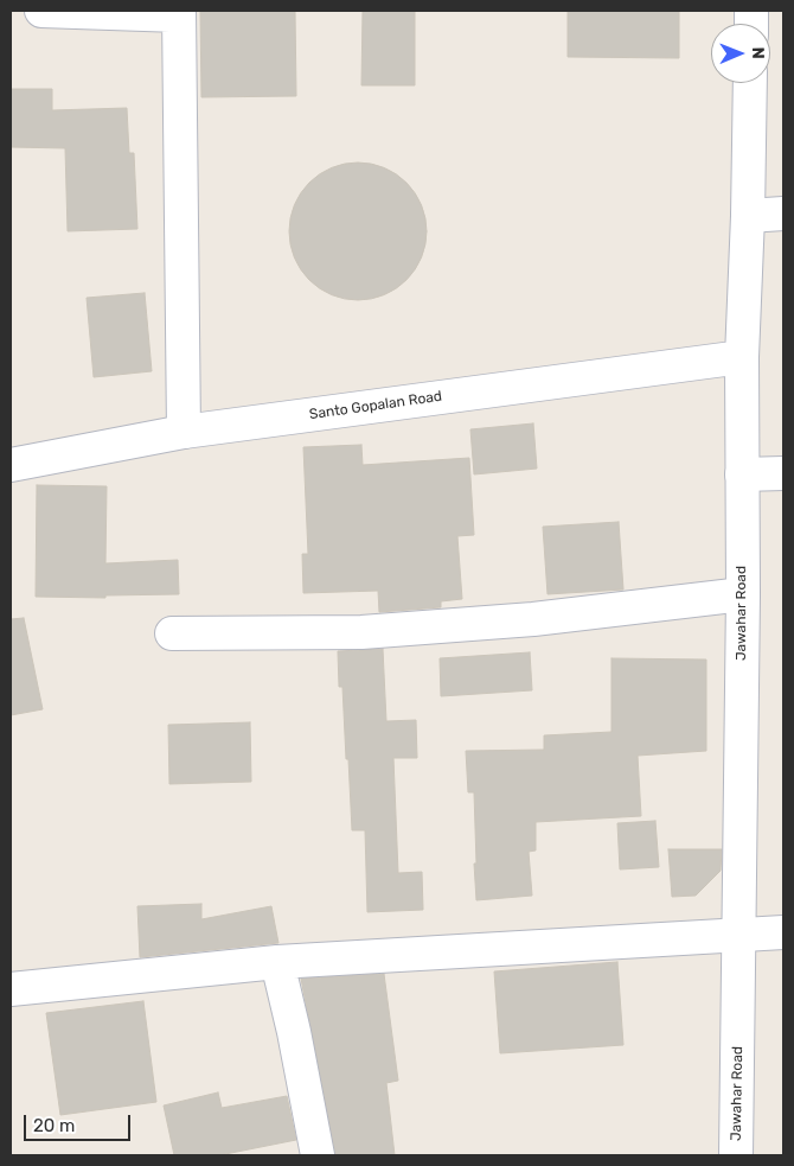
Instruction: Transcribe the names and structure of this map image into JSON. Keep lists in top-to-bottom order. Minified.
{"streets":{"street":["Santo Gopalan Road","Jawahar Road"]},"crossings":[["Santo Gopalan Road","Jawahar Road"]],"scale_bar":"20 m","north":"right"}
